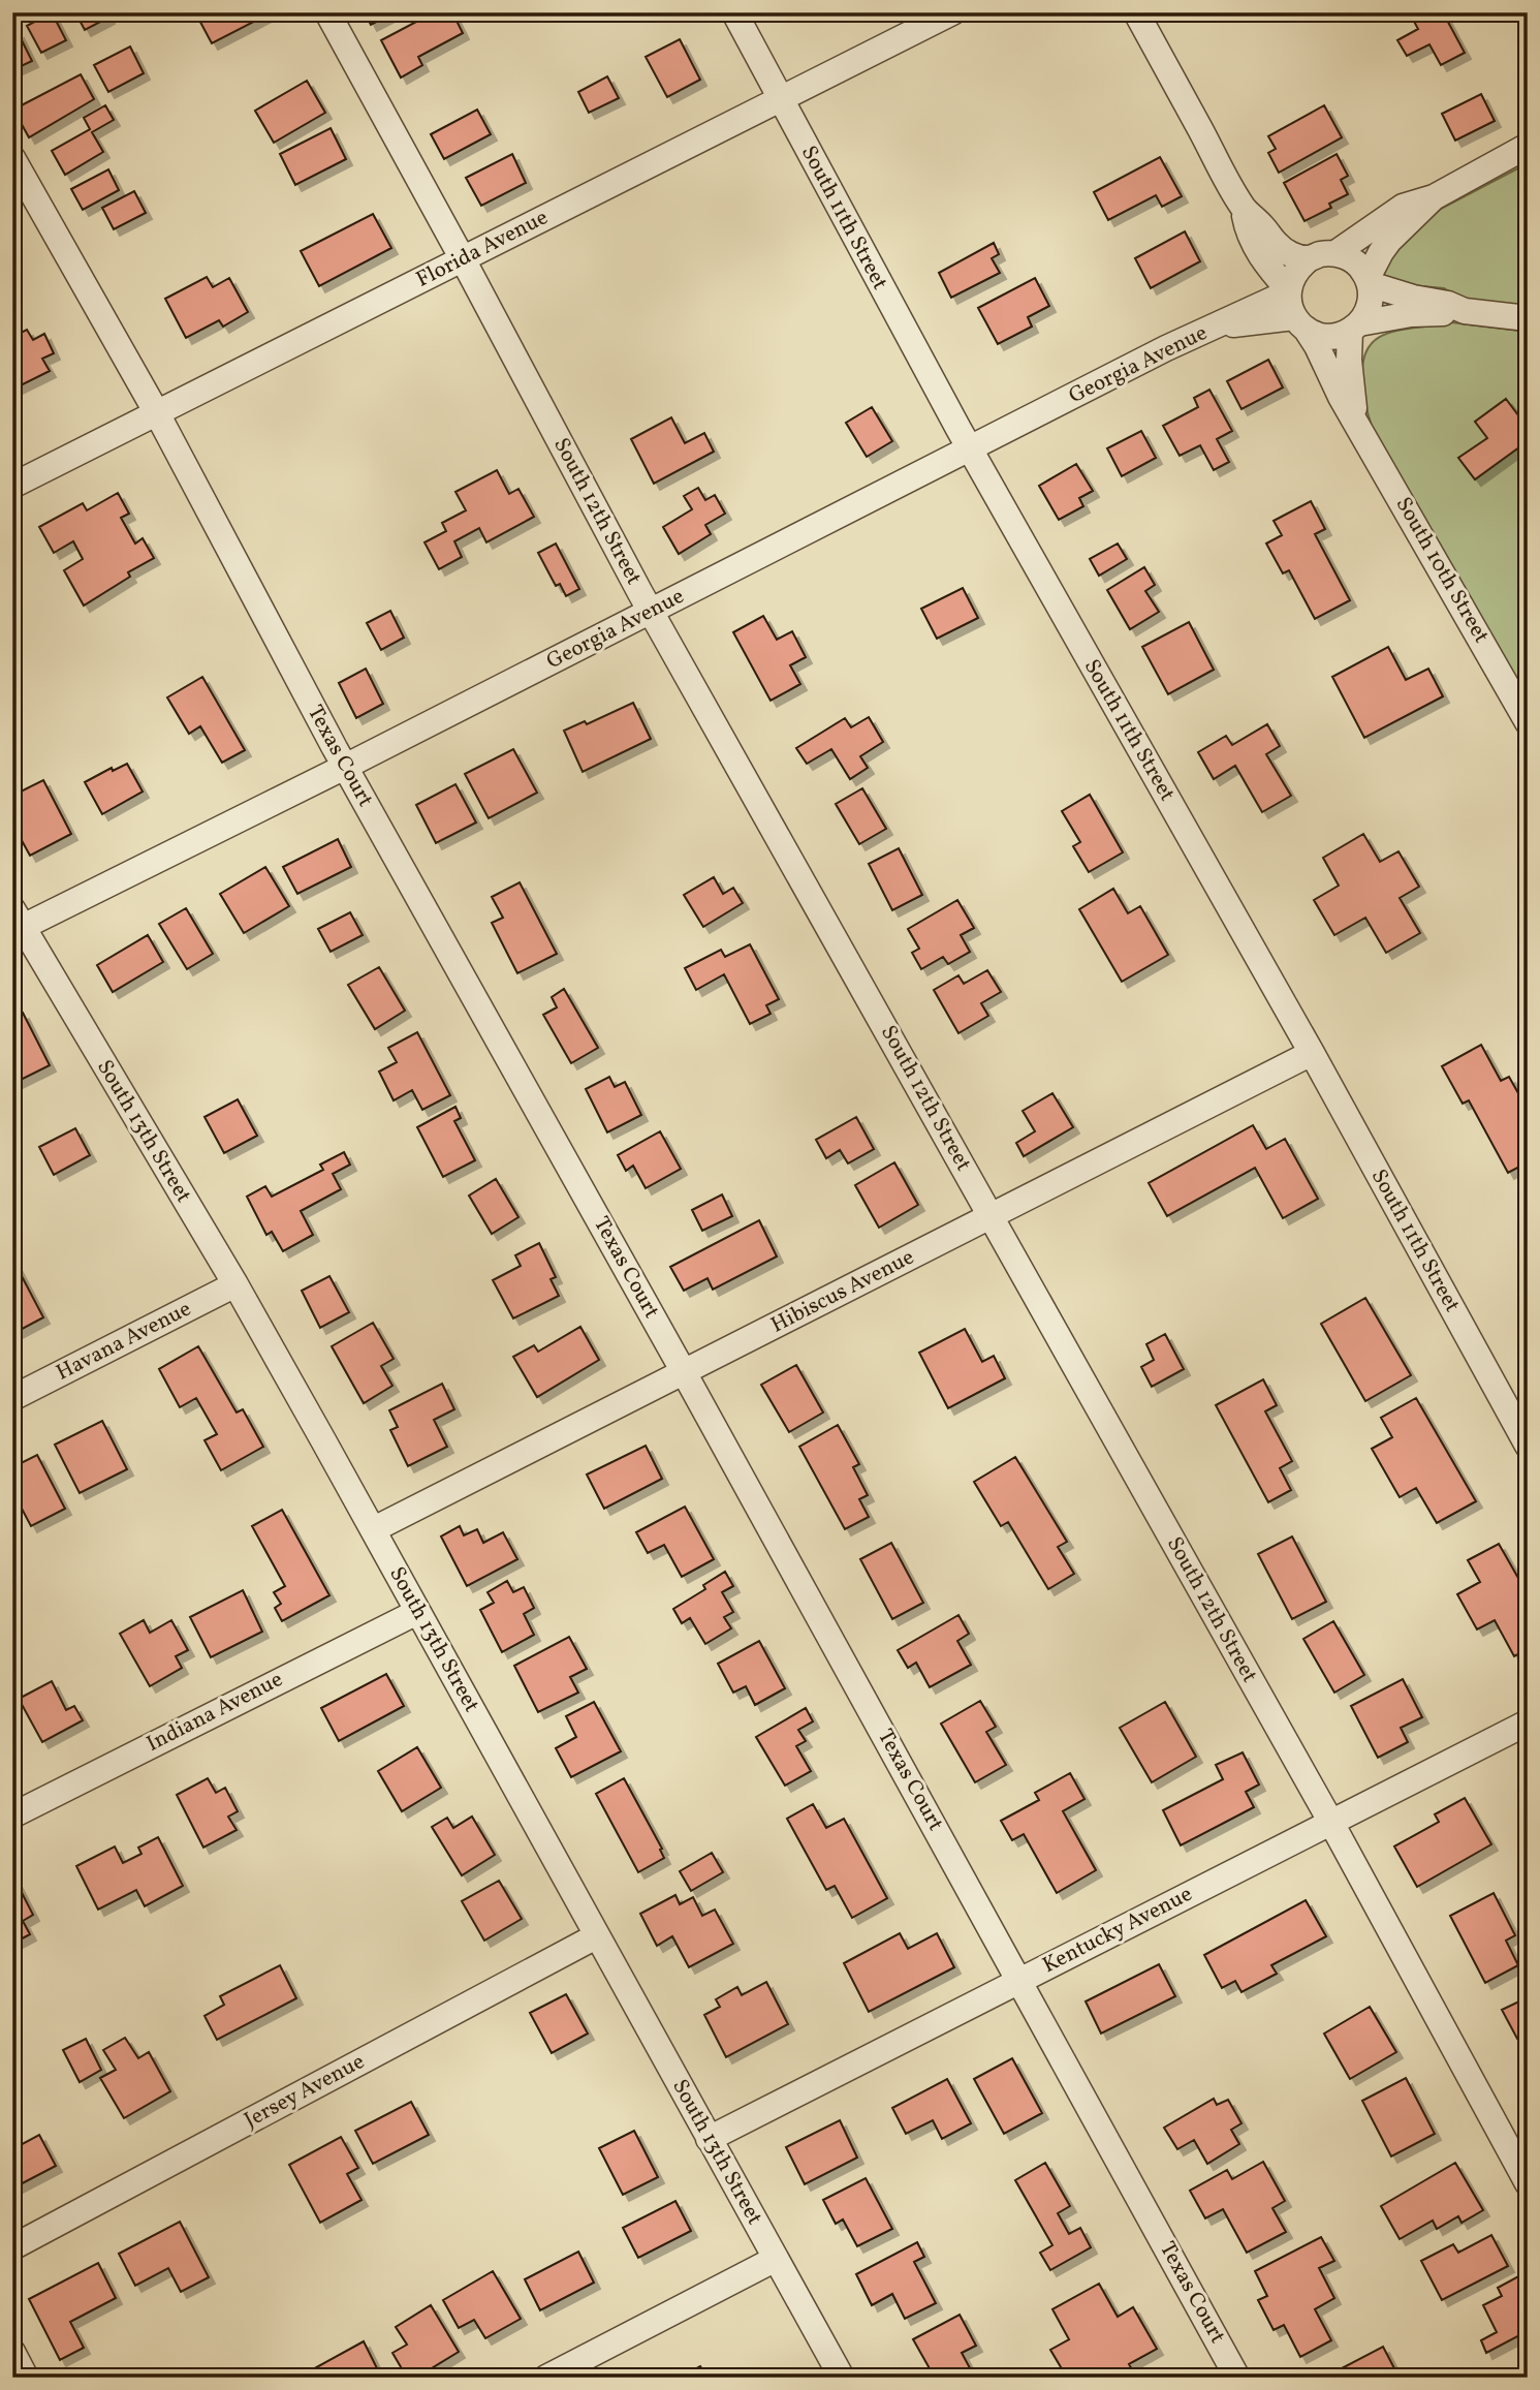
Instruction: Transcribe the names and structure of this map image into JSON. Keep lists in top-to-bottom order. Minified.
{"streets":{"street":["South 11th Street","Florida Avenue","Georgia Avenue","South 12th Street","South 10th Street","Texas Court","South 13th Street","Hibiscus Avenue","Havana Avenue","Indiana Avenue","Kentucky Avenue","Jersey Avenue"]},"crossings":[["South 11th Street","Florida Avenue"],["South 11th Street","Georgia Avenue"],["South 11th Street","Hibiscus Avenue"],["Florida Avenue","South 12th Street"],["Florida Avenue","Texas Court"],["Georgia Avenue","South 12th Street"],["Georgia Avenue","South 10th Street"],["Georgia Avenue","Texas Court"],["Georgia Avenue","South 13th Street"],["South 12th Street","Hibiscus Avenue"],["South 12th Street","Kentucky Avenue"],["Texas Court","Hibiscus Avenue"],["Texas Court","Kentucky Avenue"],["South 13th Street","Hibiscus Avenue"],["South 13th Street","Havana Avenue"],["South 13th Street","Indiana Avenue"],["South 13th Street","Kentucky Avenue"],["South 13th Street","Jersey Avenue"]]}
